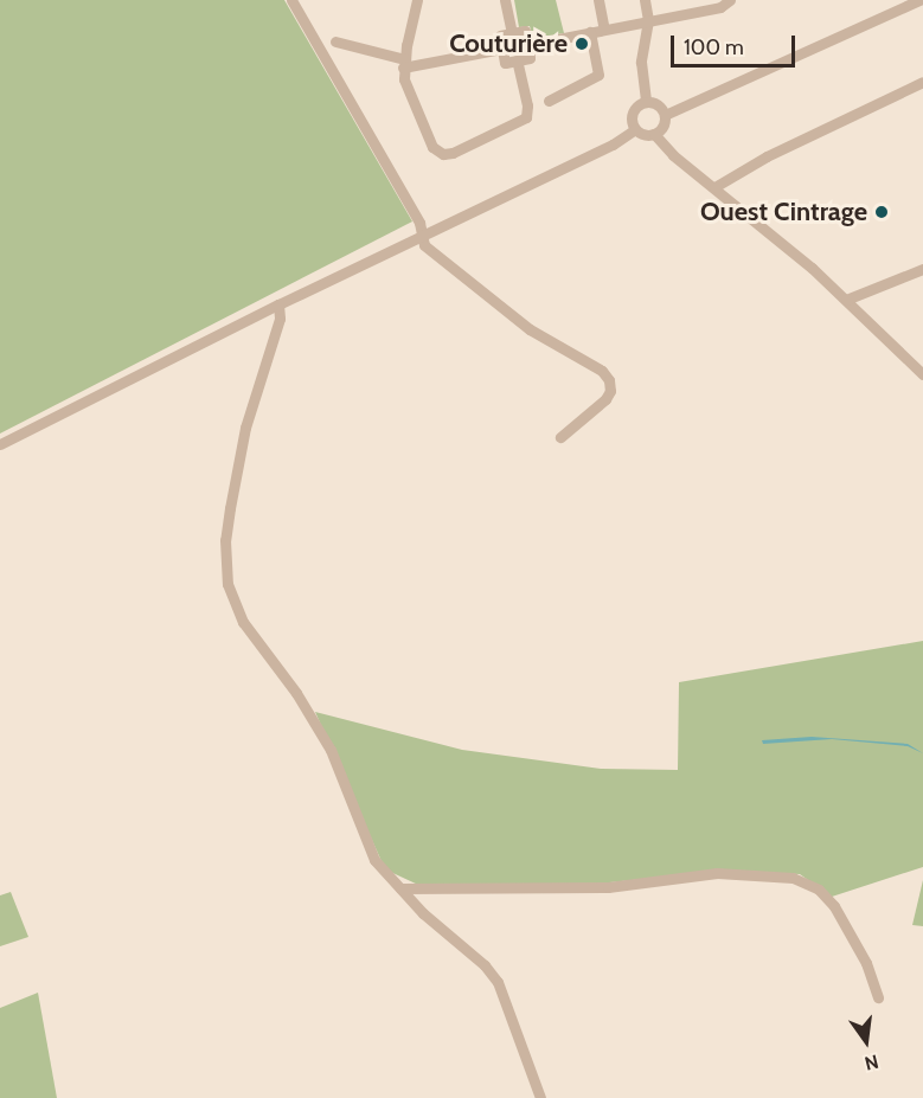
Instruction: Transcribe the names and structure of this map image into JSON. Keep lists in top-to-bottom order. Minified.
{"places":["Couturière","Ouest Cintrage"],"scale_bar":"100 m","north":"bottom"}
